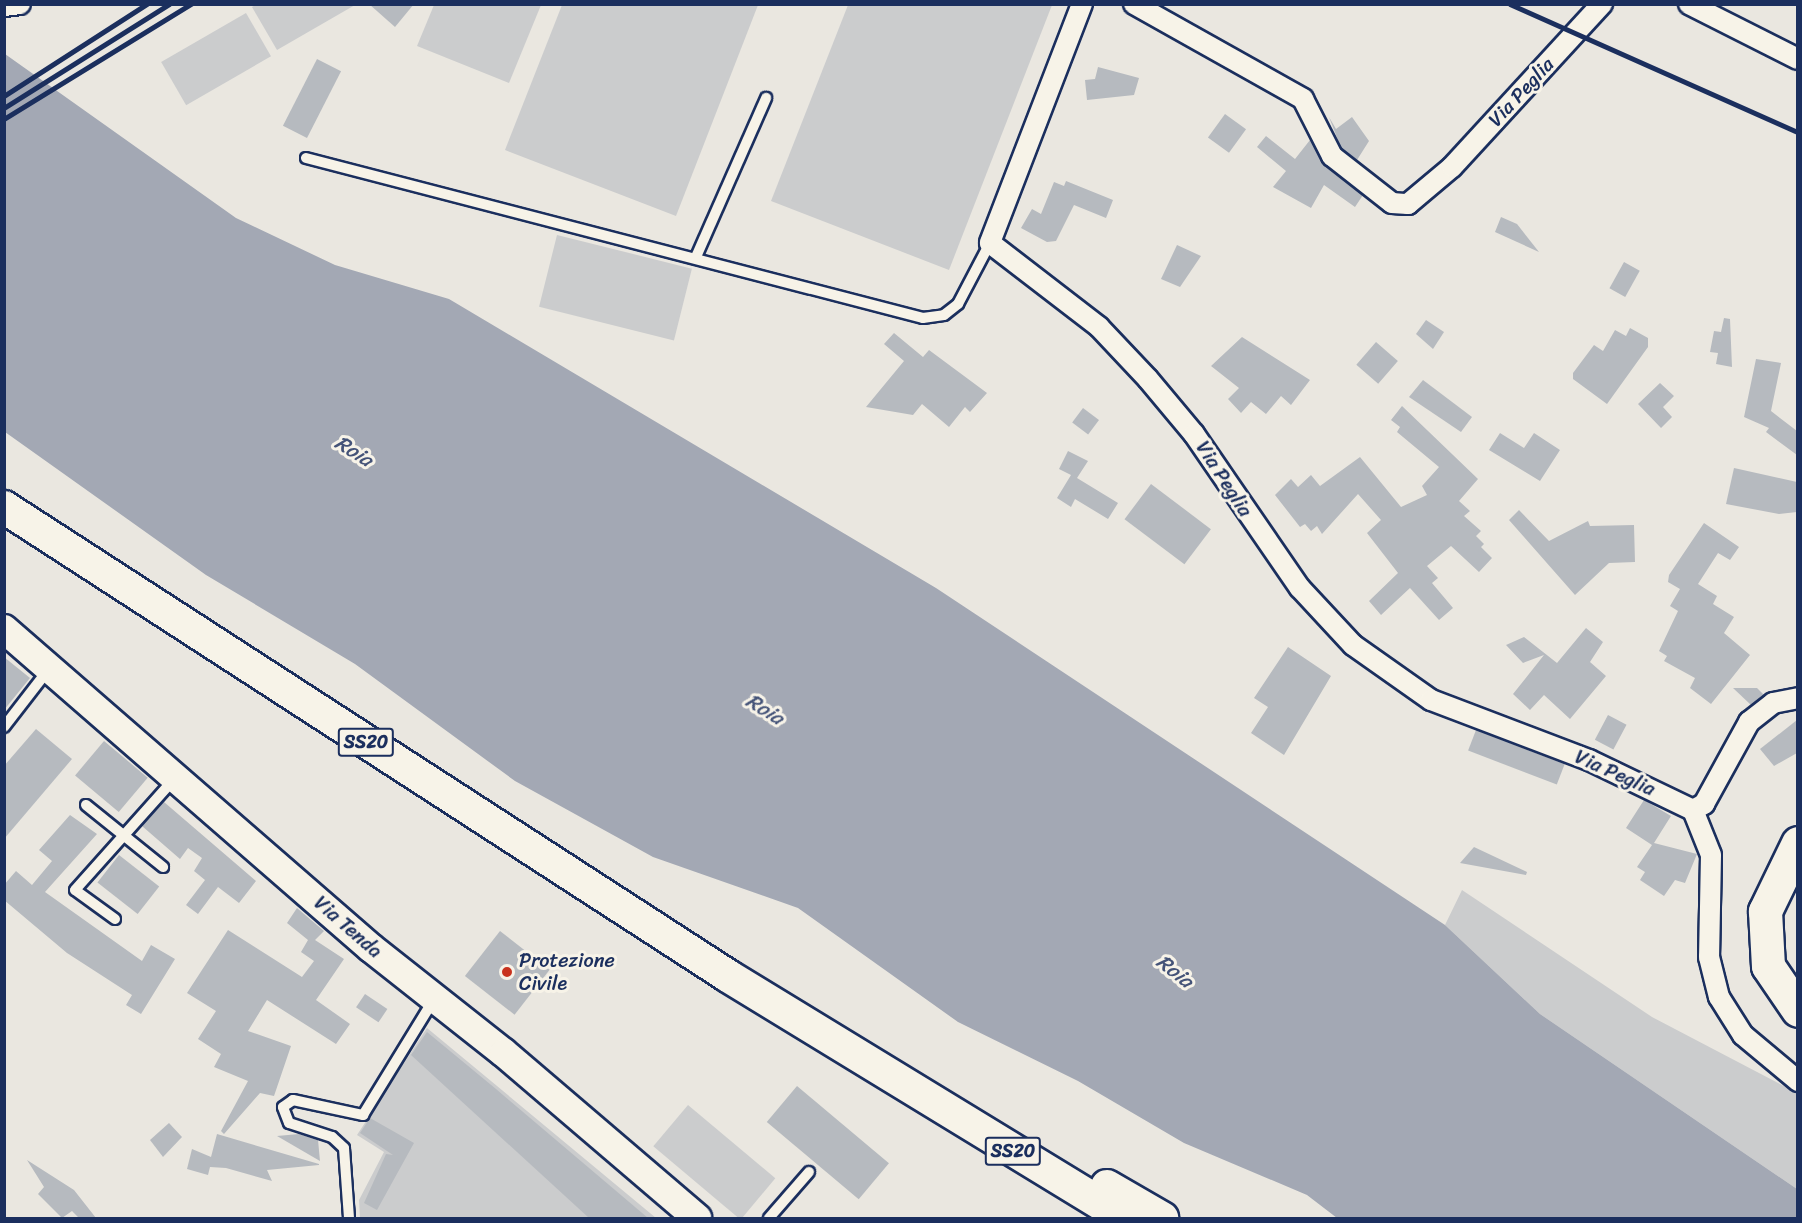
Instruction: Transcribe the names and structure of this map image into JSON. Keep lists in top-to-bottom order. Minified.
{"streets":{"main road":["SS20","Via Tenda"],"street":["Via Peglia"]},"water":["Roia"],"places":["Protezione Civile"]}
